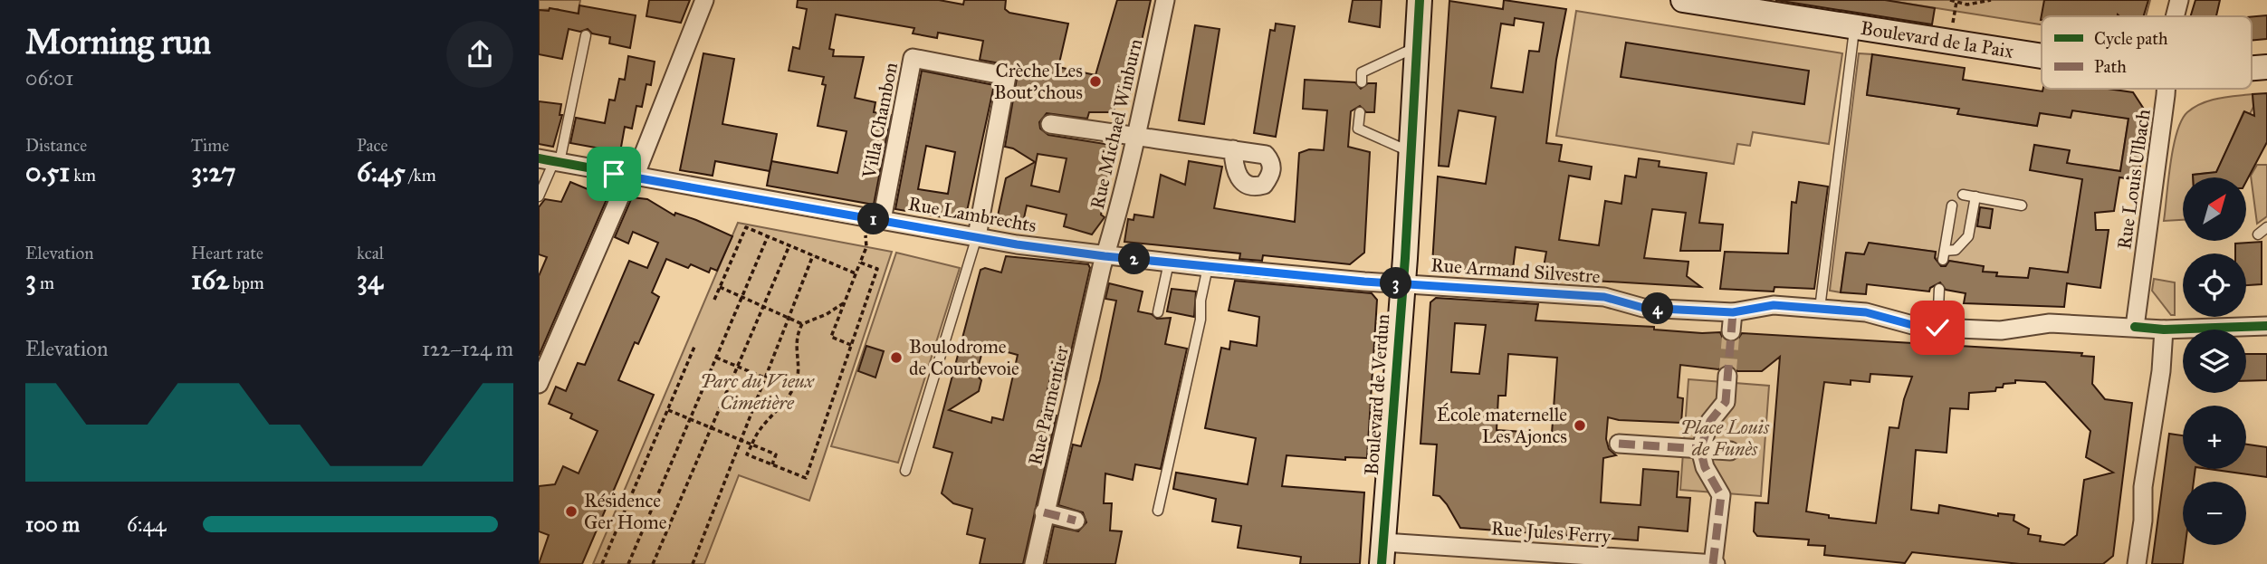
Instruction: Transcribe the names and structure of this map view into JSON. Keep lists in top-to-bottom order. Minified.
{"streets":{"street":["Boulevard de la Paix","Villa Chambon","Rue Michael Winburn","Rue Louis Ulbach","Rue Lambrechts","Rue Armand Silvestre","Boulevard de Verdun","Rue Parmentier","Rue Jules Ferry"]},"crossings":[["Villa Chambon","Rue Lambrechts"],["Rue Michael Winburn","Rue Lambrechts"],["Rue Michael Winburn","Rue Parmentier"],["Rue Louis Ulbach","Rue Armand Silvestre"],["Rue Lambrechts","Rue Armand Silvestre"],["Rue Lambrechts","Boulevard de Verdun"],["Rue Lambrechts","Rue Parmentier"],["Rue Armand Silvestre","Boulevard de Verdun"],["Boulevard de Verdun","Rue Jules Ferry"]],"parks":["Parc du Vieux Cimetière","Place Louis de Funès"],"places":["Crèche Les Bout'chous","Boulodrome de Courbevoie","École maternelle Les Ajoncs","Résidence Ger Home"],"legend":["Cycle path","Path"],"north":"top right","page":{"heading":["Morning run","06:01"],"stats":[["Distance","0.51 km"],["Time","3:27"],["Pace","6:45 /km"],["Elevation","3 m"],["Heart rate","162 bpm"],["kcal","34"]],"map_buttons":["+","−"],"pins":["1","2","3","4"],"chart":["Elevation","122–124 m"],"list":[{"name":"100 m","note":"6:44"}]}}
